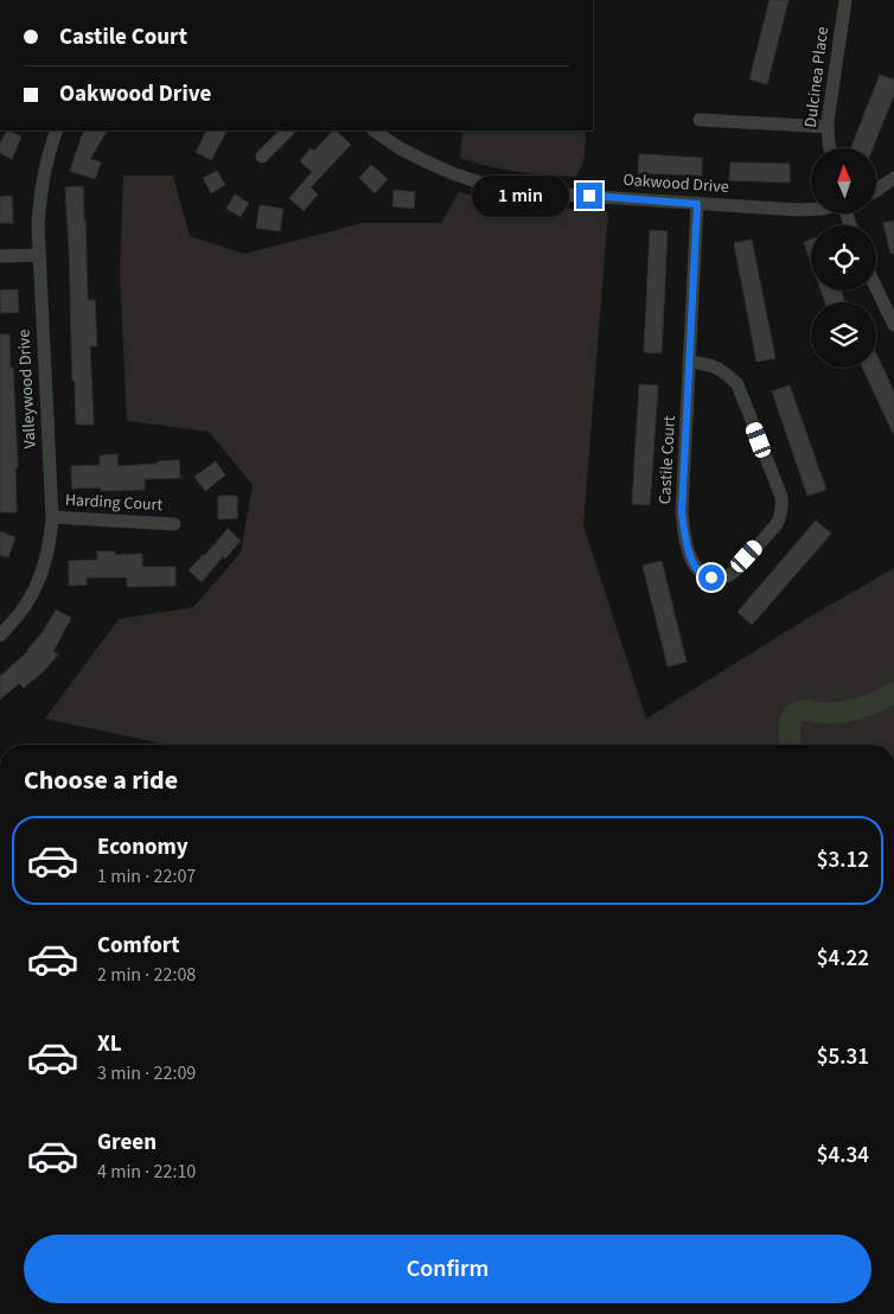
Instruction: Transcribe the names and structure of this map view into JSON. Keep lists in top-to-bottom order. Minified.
{"streets":{"street":["Dulcinea Place","Oakwood Drive","Valleywood Drive","Castile Court","Harding Court"]},"crossings":[["Oakwood Drive","Castile Court"],["Valleywood Drive","Harding Court"]],"north":"top","page":{"banner":["Castile Court","Oakwood Drive"],"bubble":"1 min","heading":"Choose a ride","list":[{"name":"Economy","note":"1 min · 22:07","value":"$3.12"},{"name":"Comfort","note":"2 min · 22:08","value":"$4.22"},{"name":"XL","note":"3 min · 22:09","value":"$5.31"},{"name":"Green","note":"4 min · 22:10","value":"$4.34"}],"buttons":"Confirm"}}
